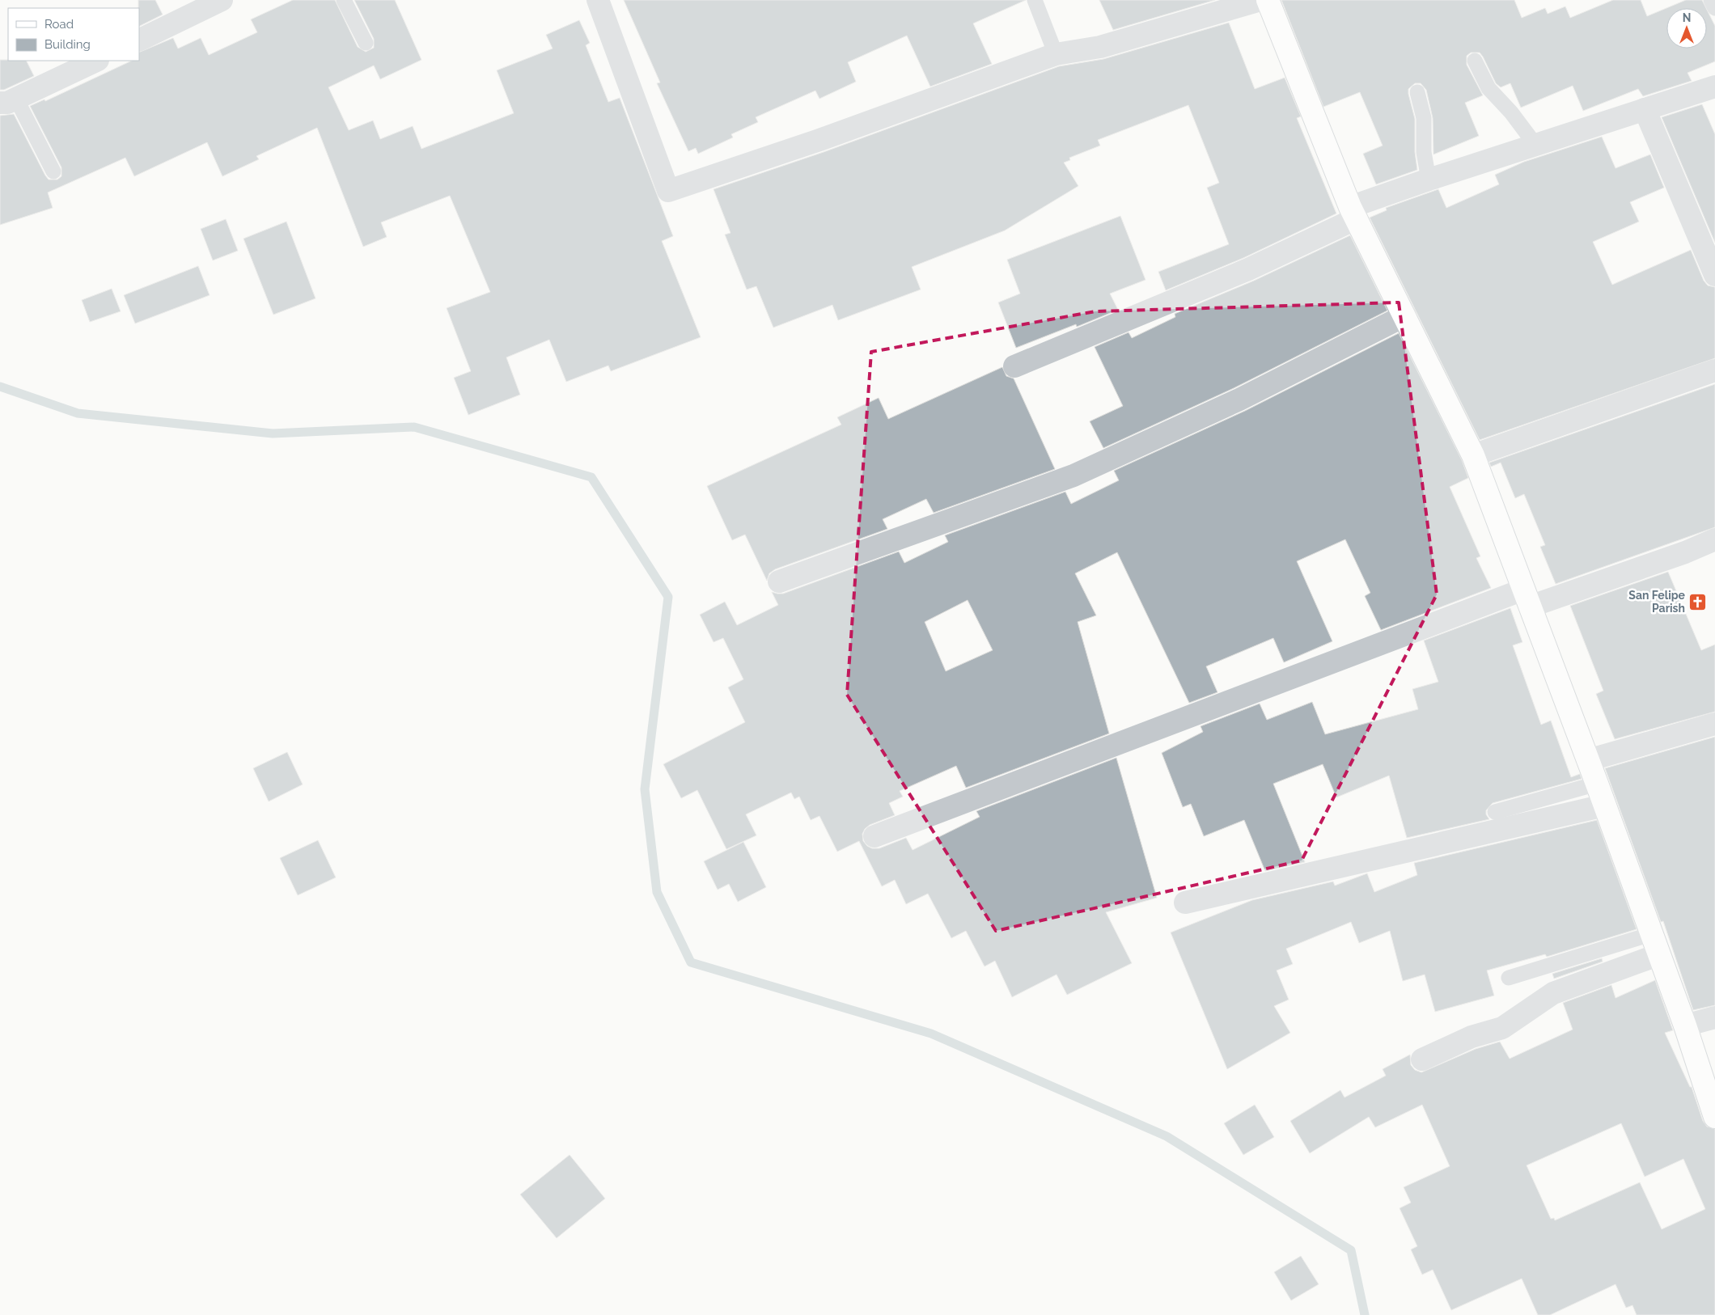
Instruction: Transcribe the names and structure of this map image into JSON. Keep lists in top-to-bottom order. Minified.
{"places":{"church":["San Felipe Parish"]},"legend":["Road","Building"],"north":"top"}
